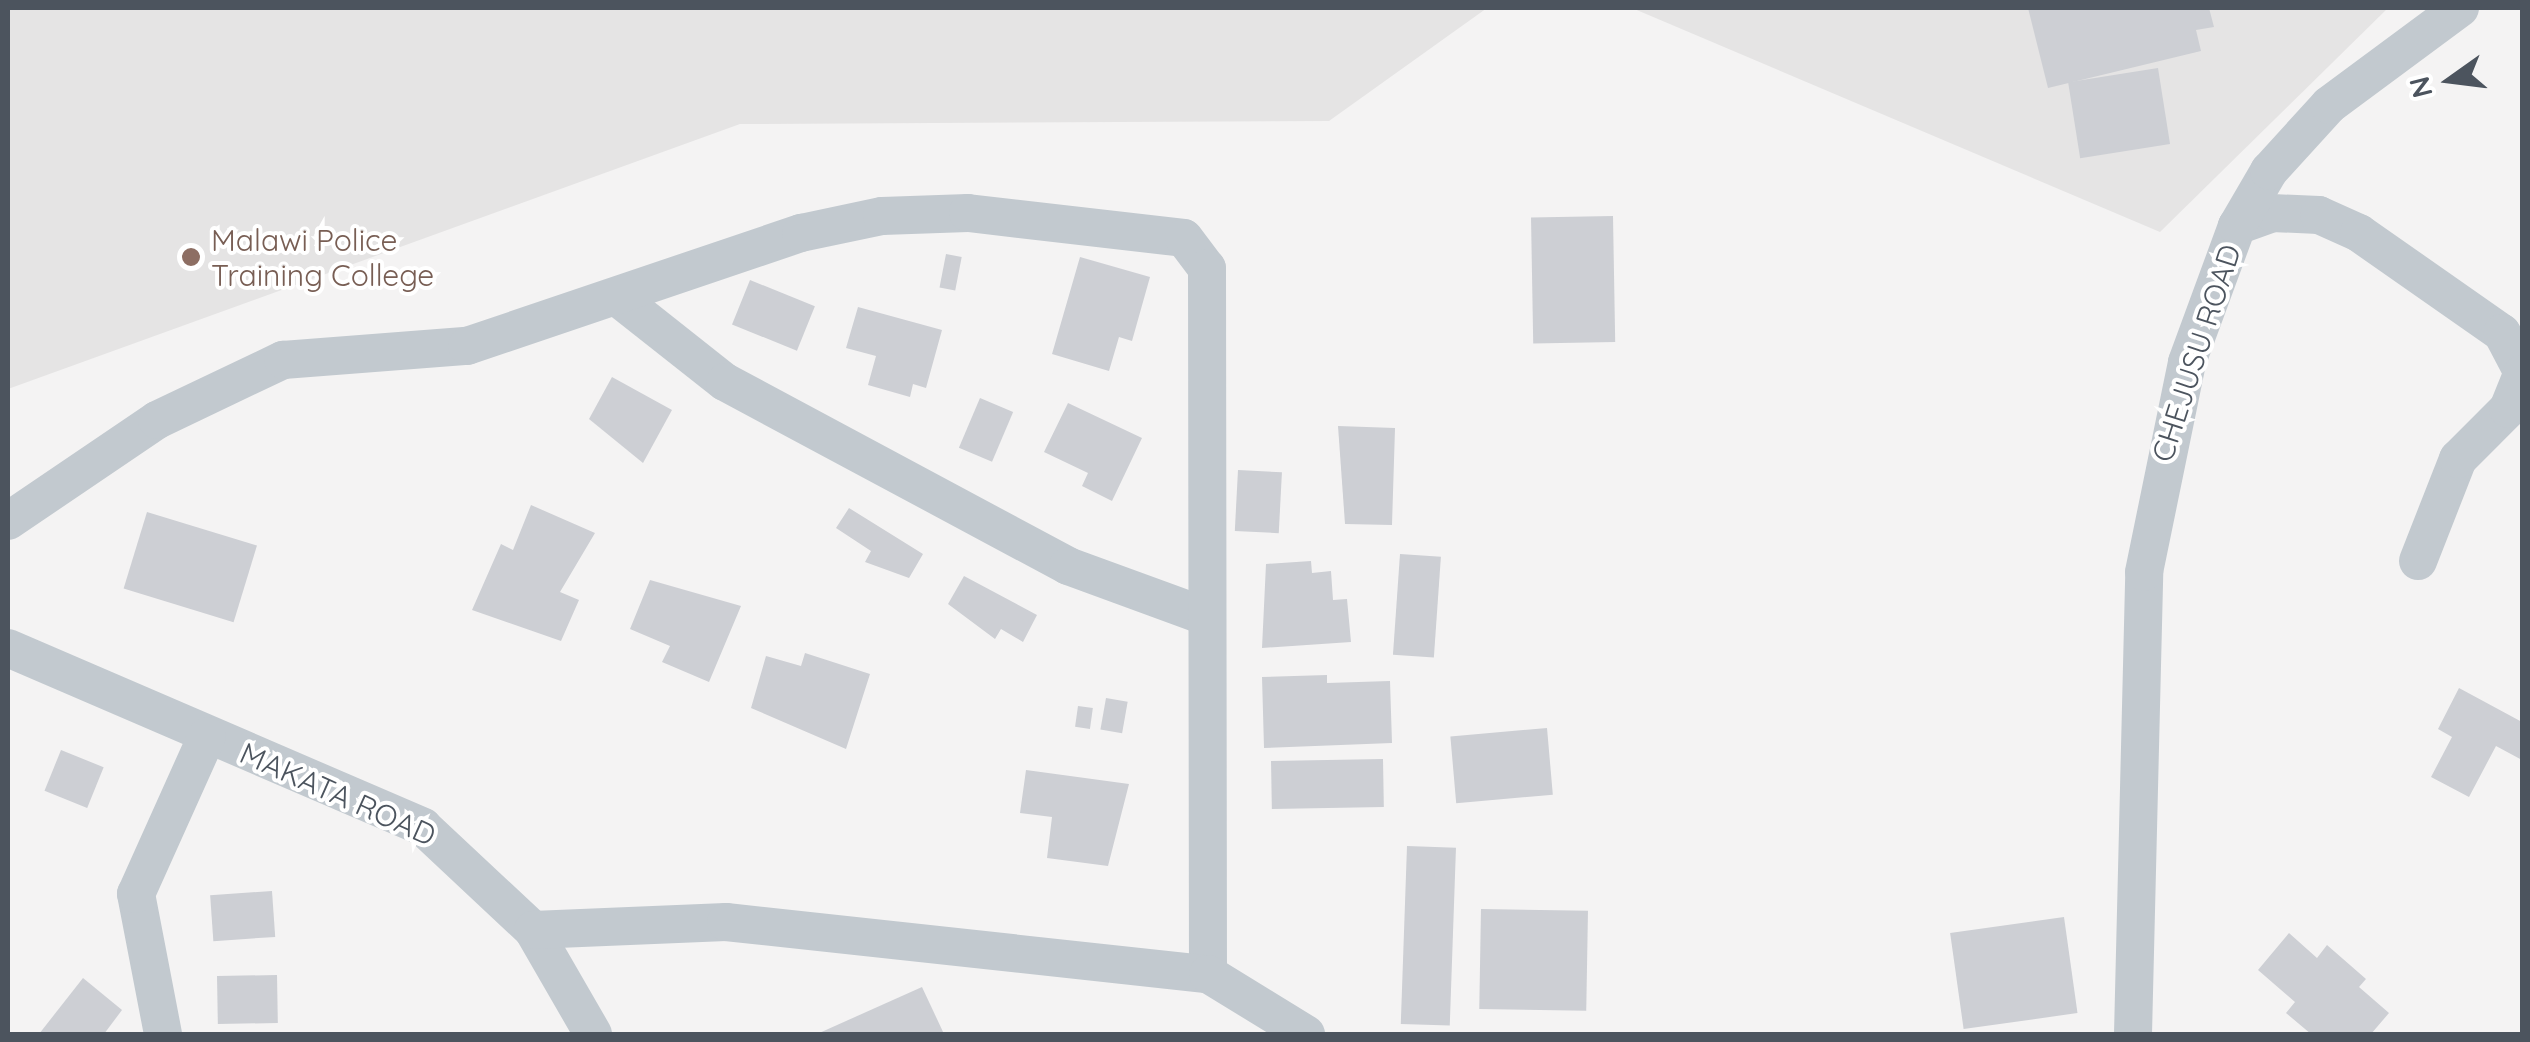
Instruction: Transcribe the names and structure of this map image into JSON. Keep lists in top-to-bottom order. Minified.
{"streets":{"street":["CHEJUSU ROAD","MAKATA ROAD"]},"places":["Malawi Police Training College"],"north":"left"}
